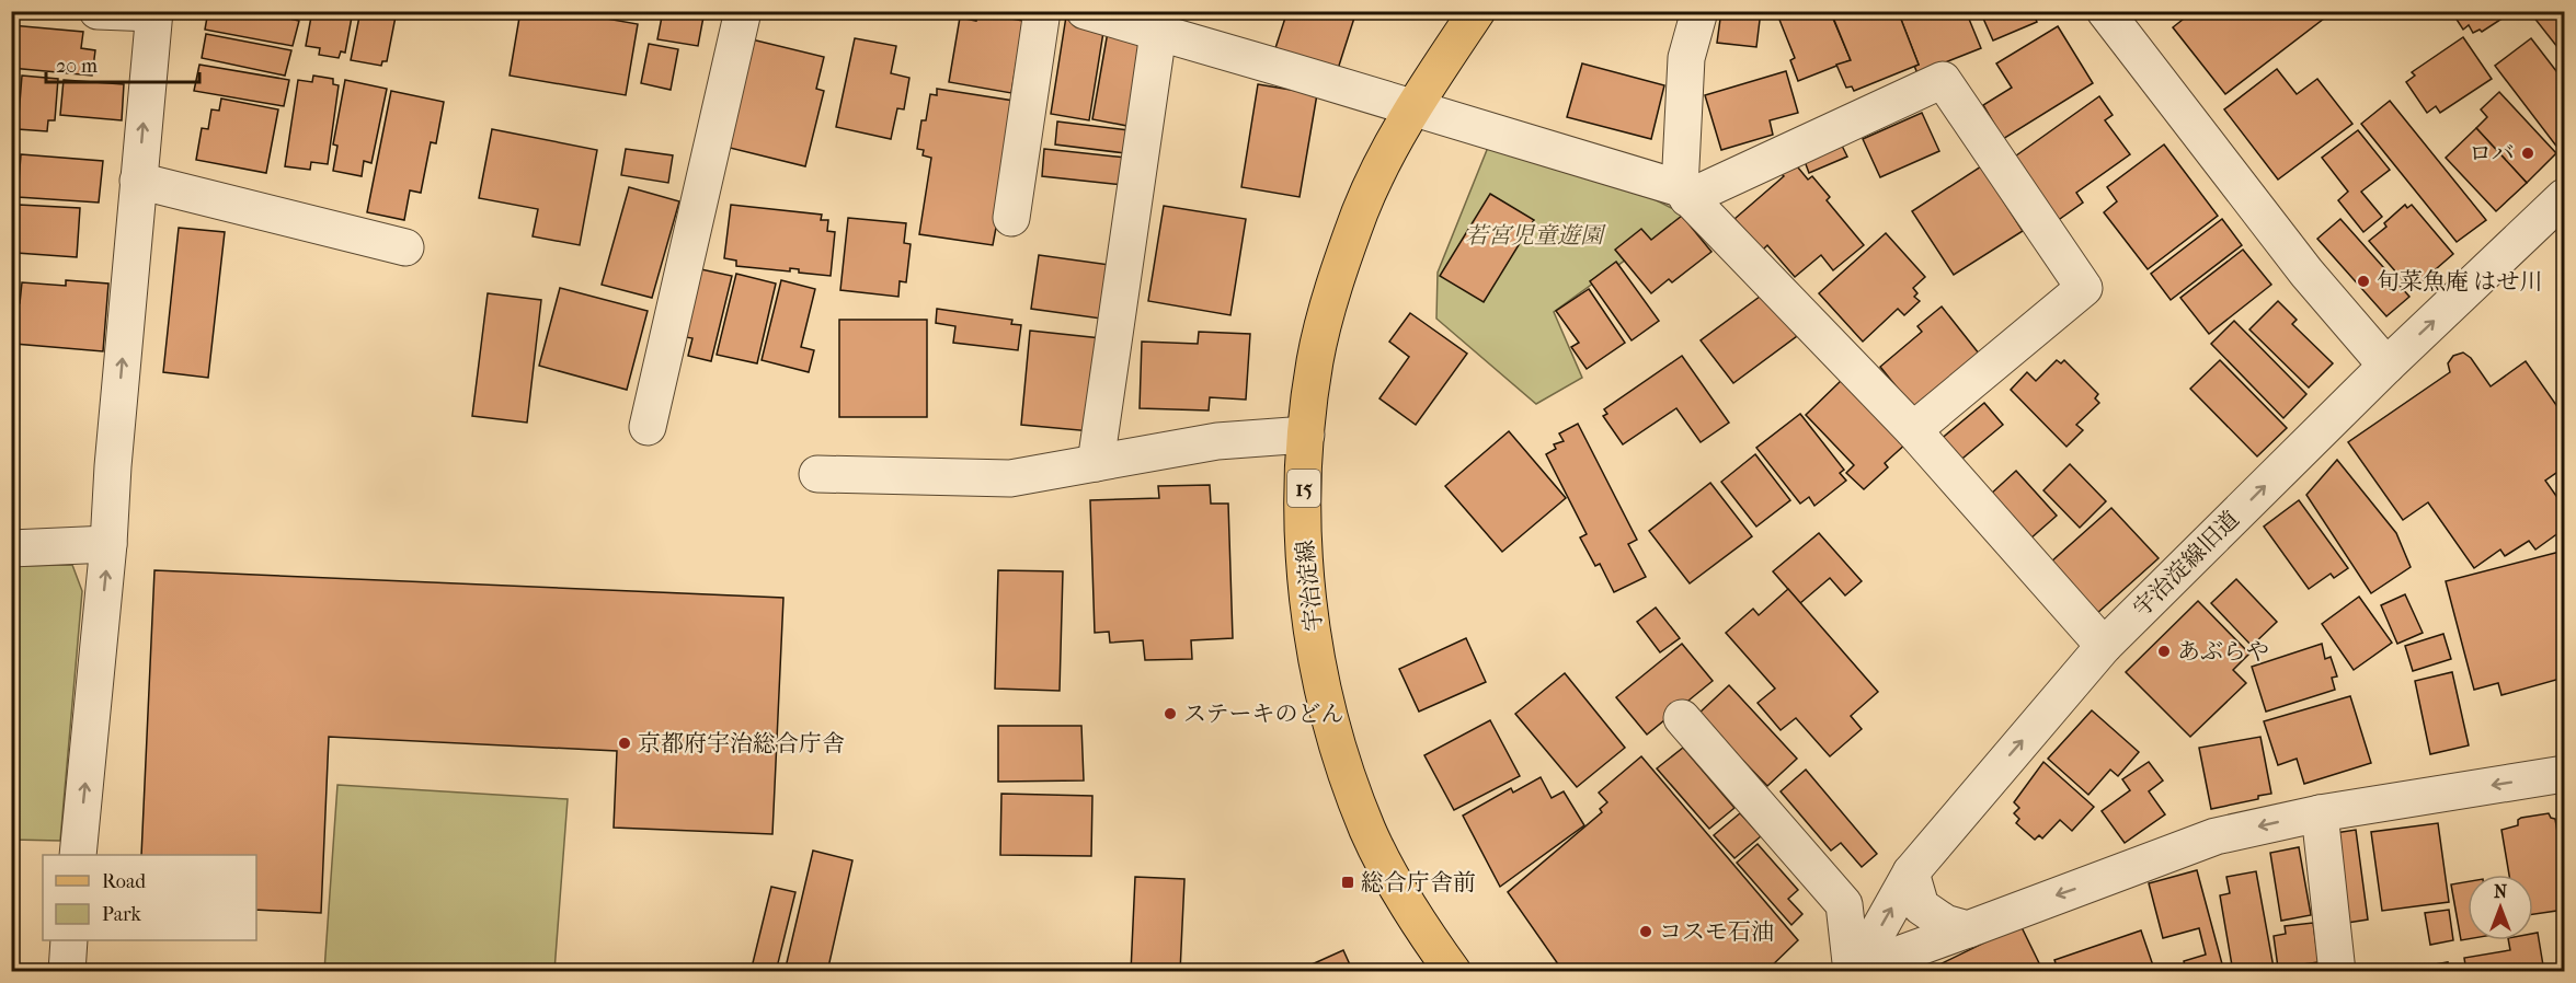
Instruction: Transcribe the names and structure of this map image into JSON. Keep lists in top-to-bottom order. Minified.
{"streets":{"main road":["15","宇治淀線"],"street":["宇治淀線旧道"]},"one_way":["宇治淀線旧道"],"parks":["若宮児童遊園"],"places":{"other":["ロバ","旬菜魚庵 はせ川","あぶらや","ステーキのどん","京都府宇治総合庁舎","コスモ石油"],"transit":["総合庁舎前"]},"legend":["Road","Park"],"scale_bar":"20 m","north":"top"}
